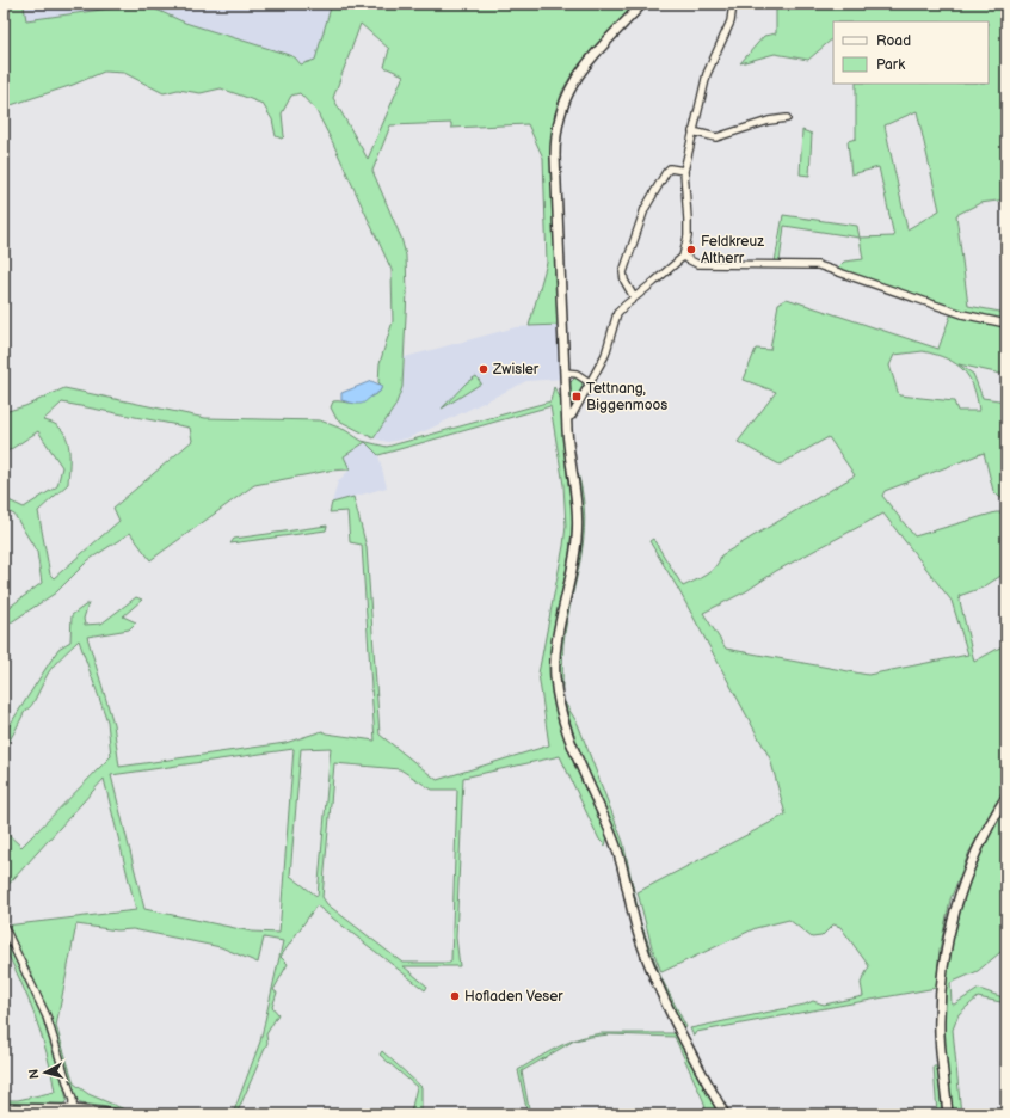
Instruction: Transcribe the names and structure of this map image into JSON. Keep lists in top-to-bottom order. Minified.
{"places":{"other":["Feldkreuz Altherr","Zwisler","Hofladen Veser"],"transit":["Tettnang, Biggenmoos"]},"legend":["Road","Park"],"north":"left"}
